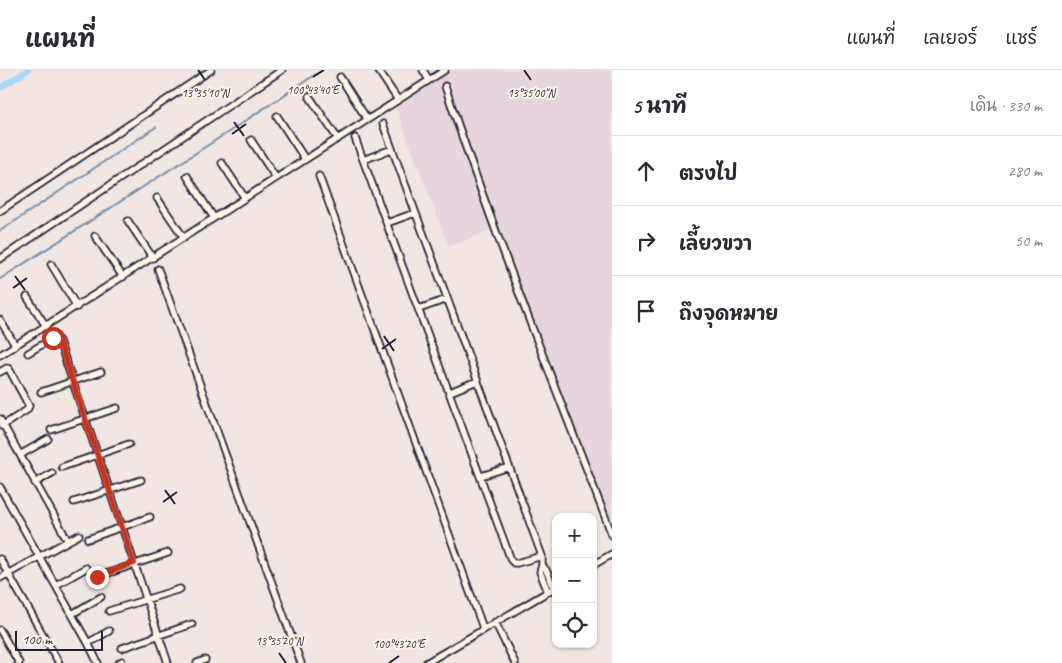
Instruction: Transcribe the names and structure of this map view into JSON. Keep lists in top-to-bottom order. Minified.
{"scale_bar":"100 m","page":{"header":"แผนที่","nav":["แผนที่","เลเยอร์","แชร์"],"heading":["5 นาที","เดิน · 330 m"],"list":[["ตรงไป","280 m"],["เลี้ยวขวา","50 m"],"ถึงจุดหมาย"],"map_buttons":["+","−"],"scale":"100 m"},"coordinates":["100°43'40\"E","13°35'10\"N","13°35'00\"N","13°35'20\"N","100°43'20\"E"]}
